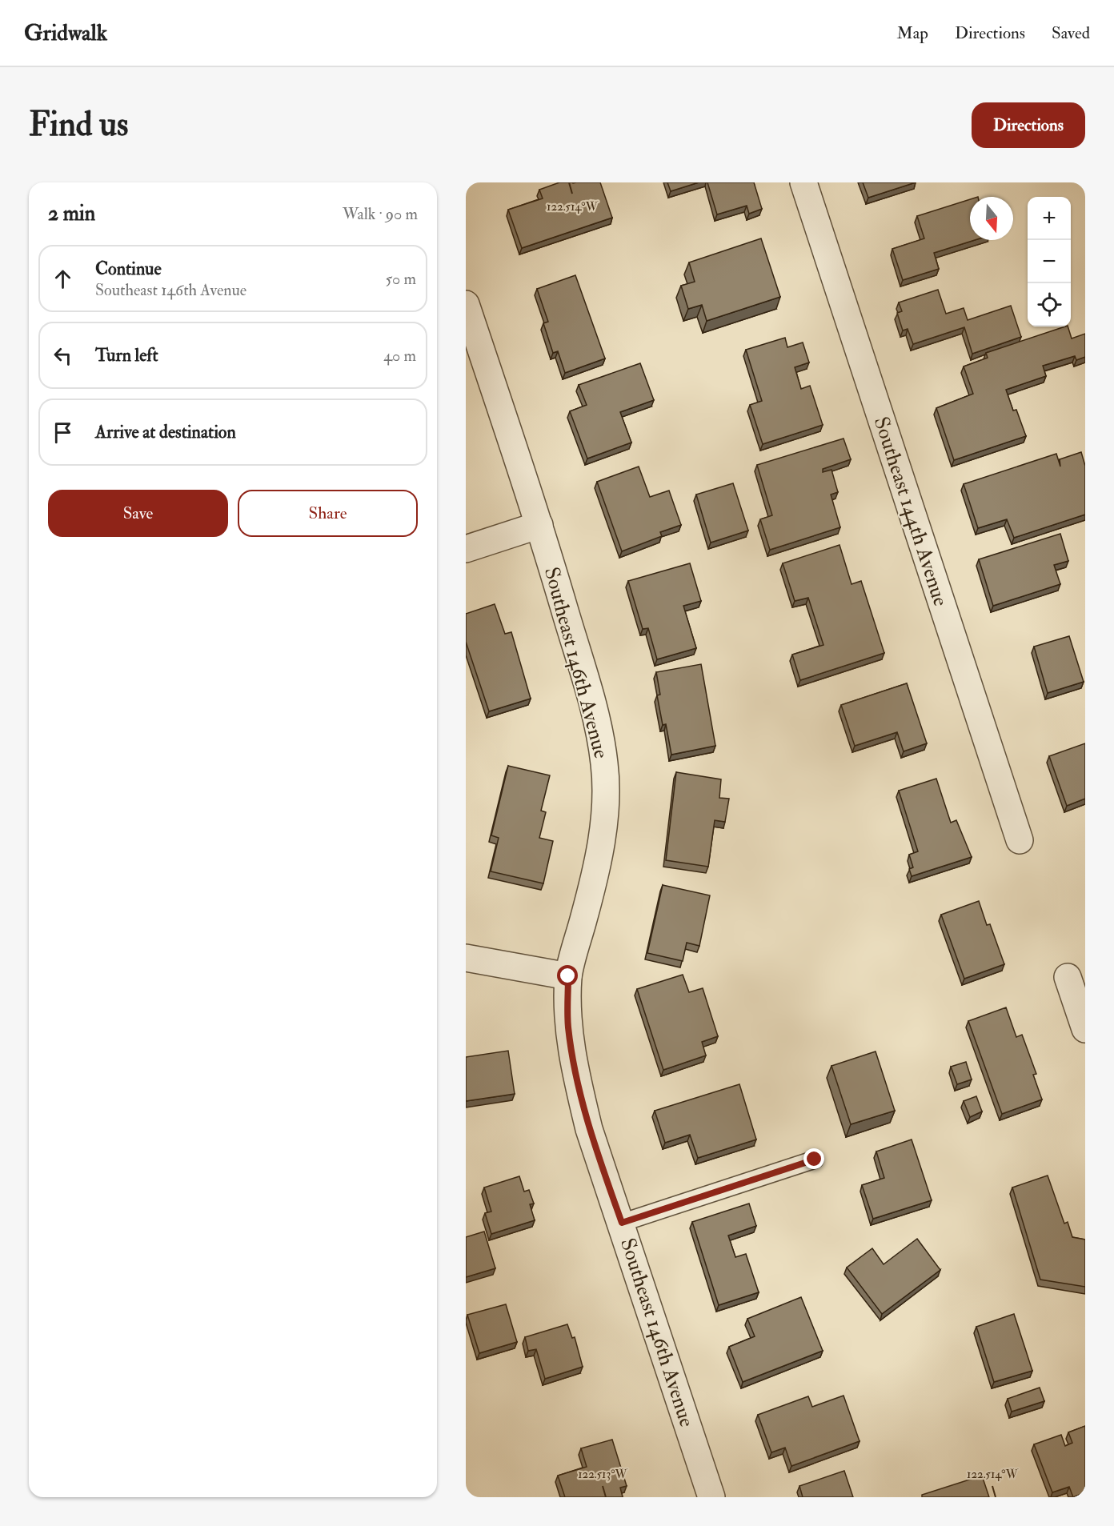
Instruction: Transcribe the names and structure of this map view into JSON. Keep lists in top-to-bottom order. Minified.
{"streets":{"street":["Southeast 144th Avenue","Southeast 146th Avenue"]},"north":"bottom","page":{"header":"Gridwalk","nav":["Map","Directions","Saved"],"buttons":["Directions",["Save","Share"]],"title":"Find us","heading":["2 min","Walk · 90 m"],"map_buttons":["+","−"],"list":[["Continue","Southeast 146th Avenue","50 m"],["Turn left","40 m"],"Arrive at destination"]},"coordinates":["122.514°W","122.513°W"]}
